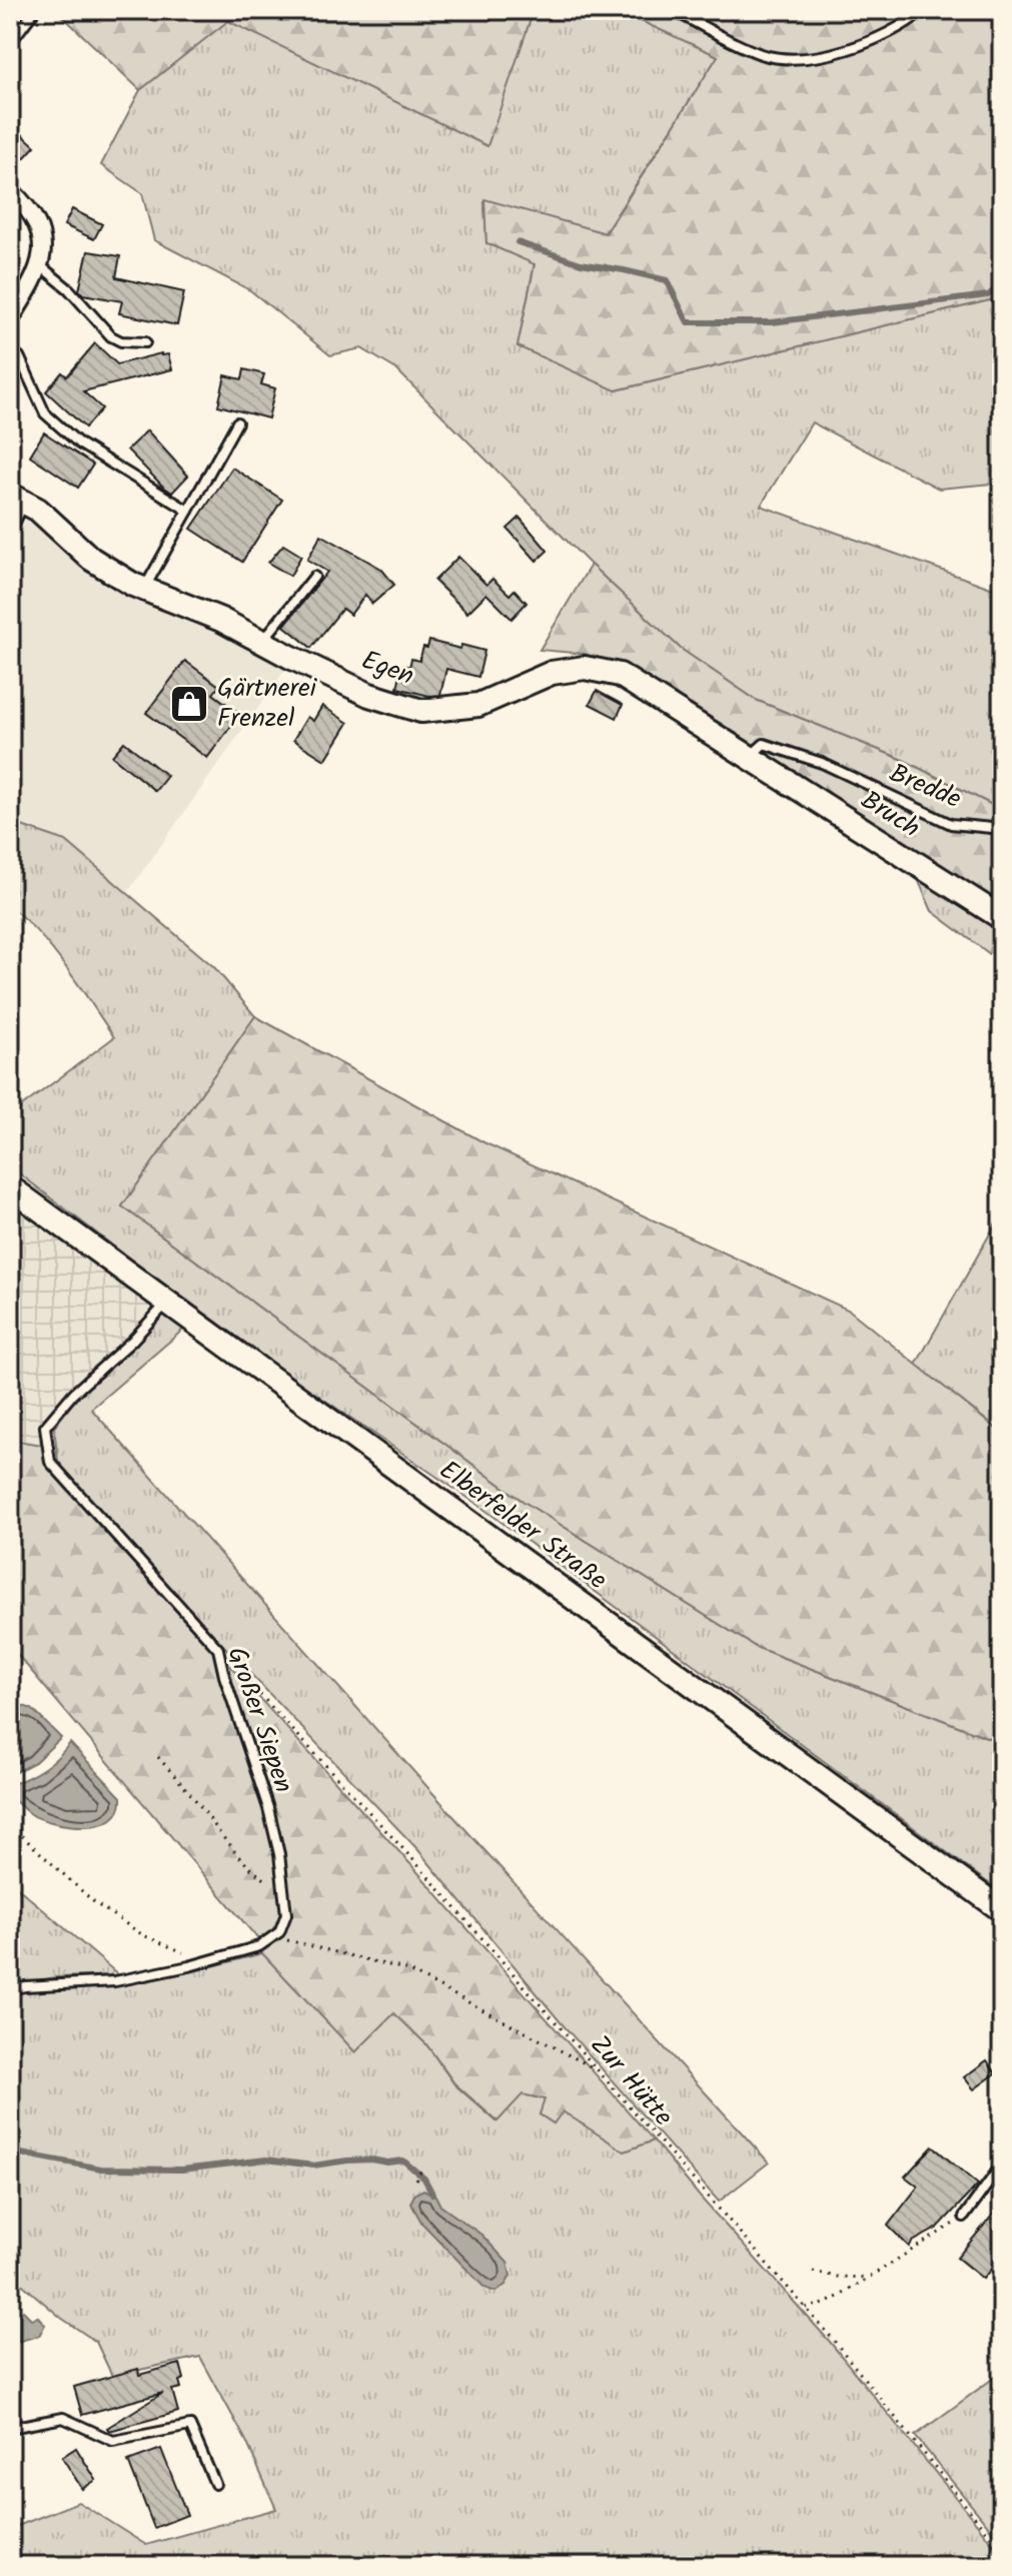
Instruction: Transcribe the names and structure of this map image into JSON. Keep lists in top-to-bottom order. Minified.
{"streets":{"main road":["Egen","Bruch","Elberfelder Straße"],"lane":["Bredde","Großer Siepen"],"path":["Zur Hütte"]},"crossings":[["Egen","Bredde"],["Egen","Bruch"],["Bredde","Bruch"],["Elberfelder Straße","Großer Siepen"],["Großer Siepen","Zur Hütte"]],"places":{"shop":["Gärtnerei Frenzel"]}}
